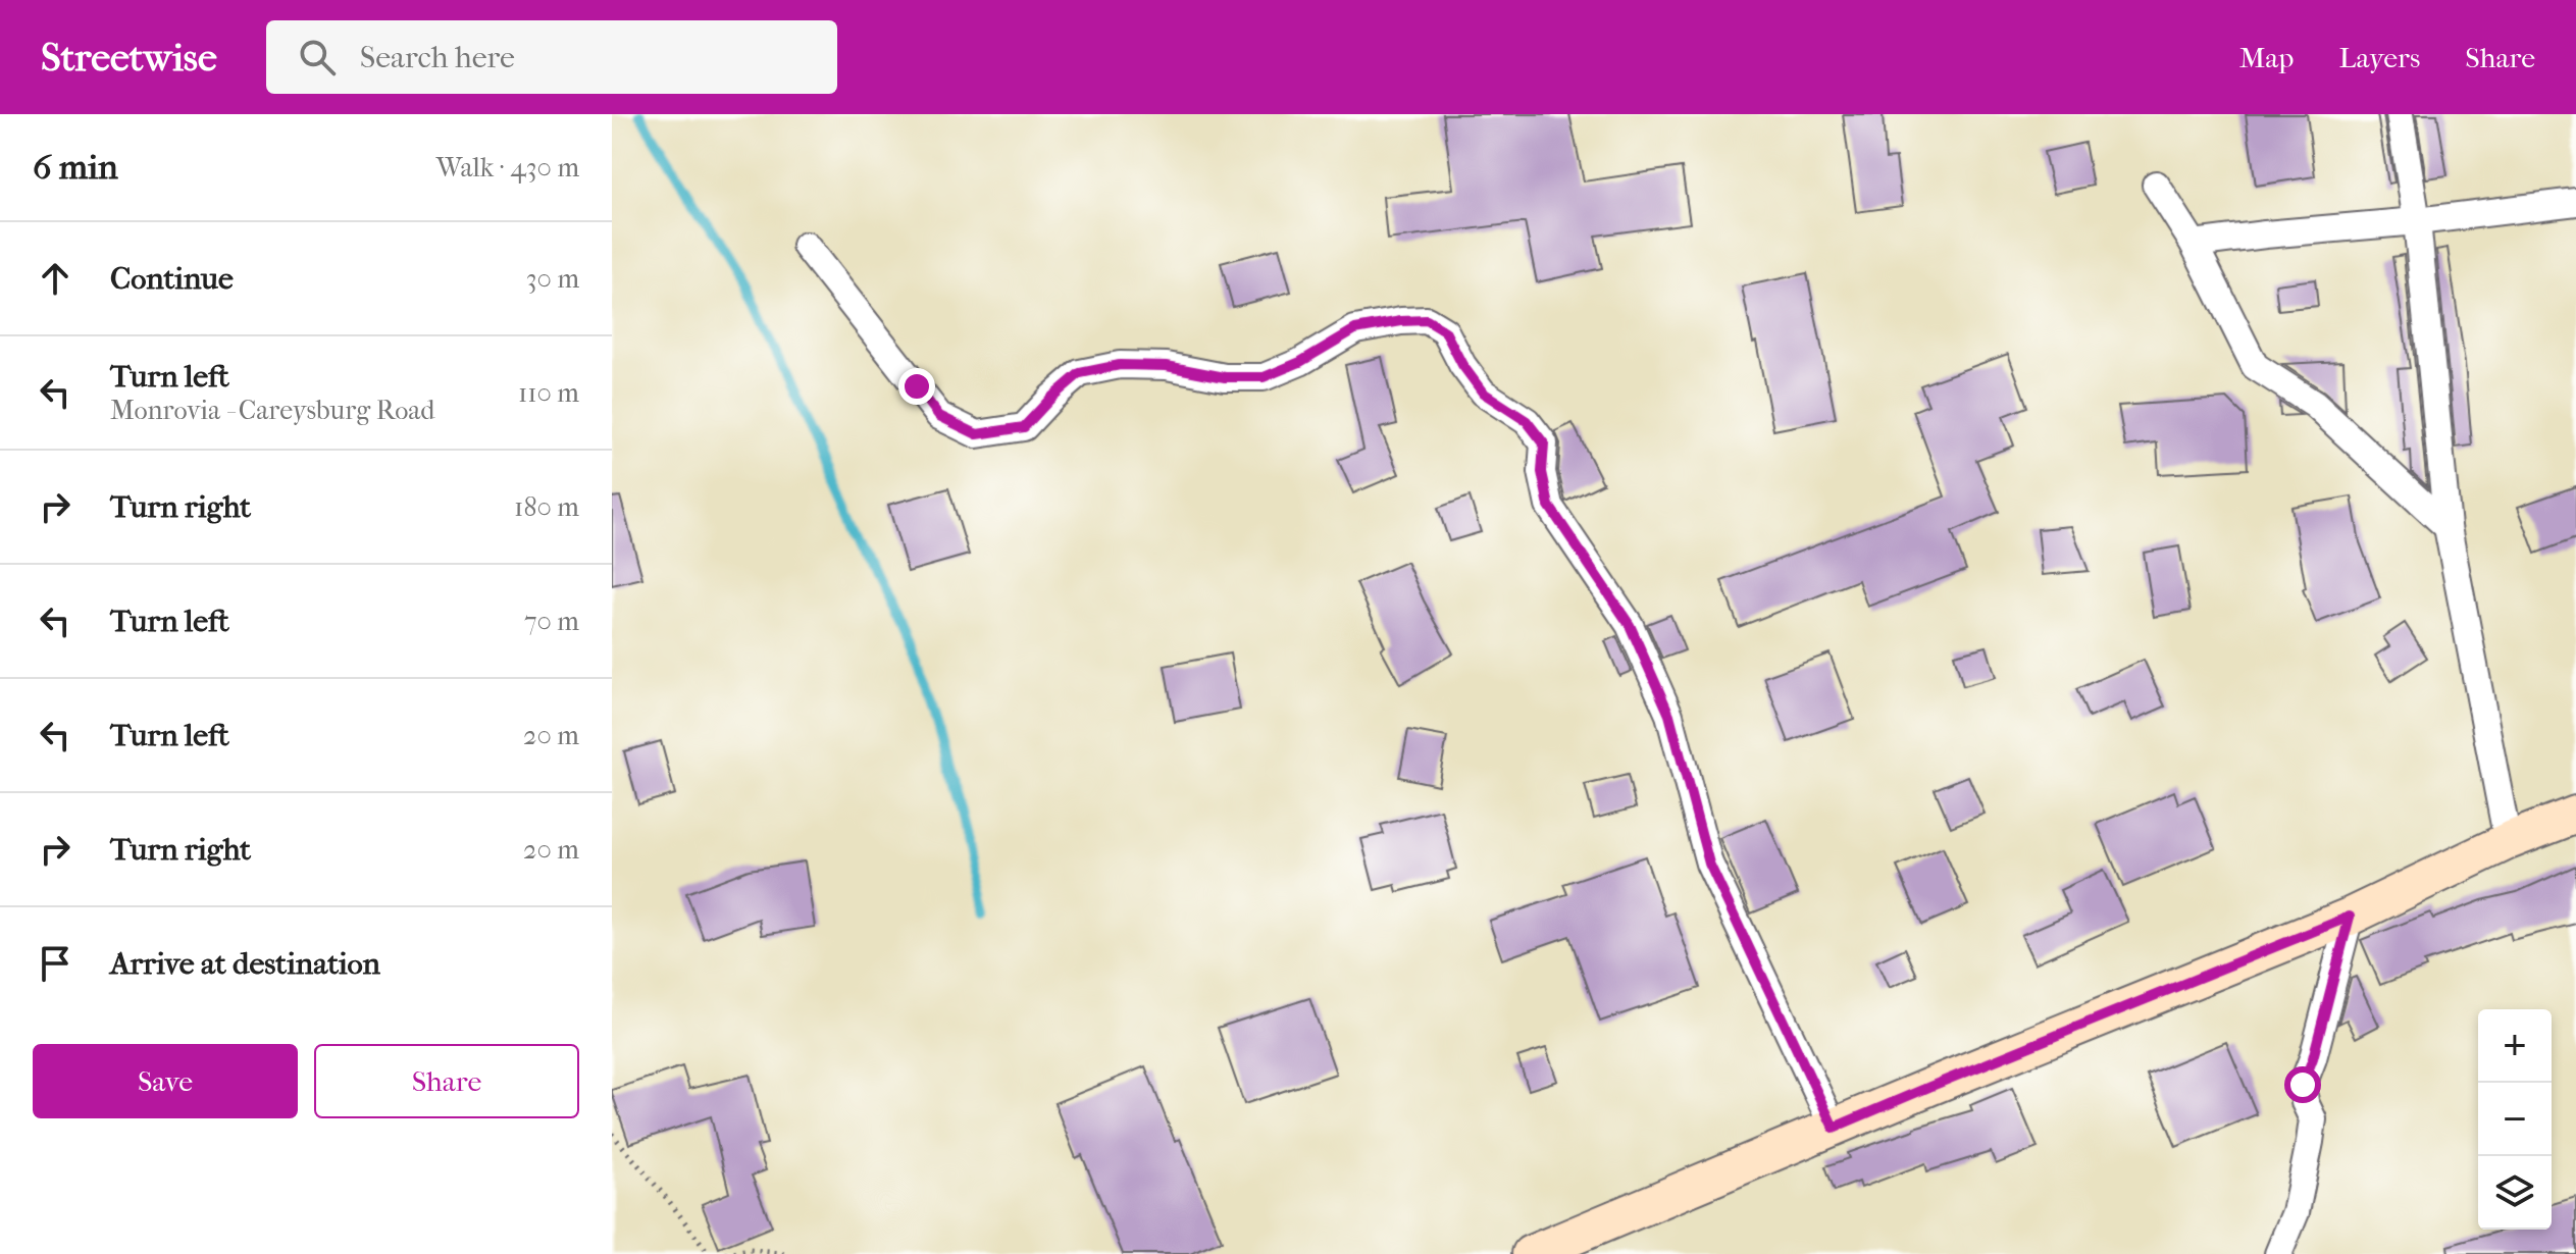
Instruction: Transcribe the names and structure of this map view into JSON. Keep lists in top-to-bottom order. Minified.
{"page":{"header":"Streetwise","search":"Search here","nav":["Map","Layers","Share"],"heading":["6 min","Walk · 430 m"],"list":[["Continue","30 m"],["Turn left","Monrovia - Careysburg Road","110 m"],["Turn right","180 m"],["Turn left","70 m"],["Turn left","20 m"],["Turn right","20 m"],"Arrive at destination"],"map_buttons":["+","−"],"buttons":["Save","Share"]}}
